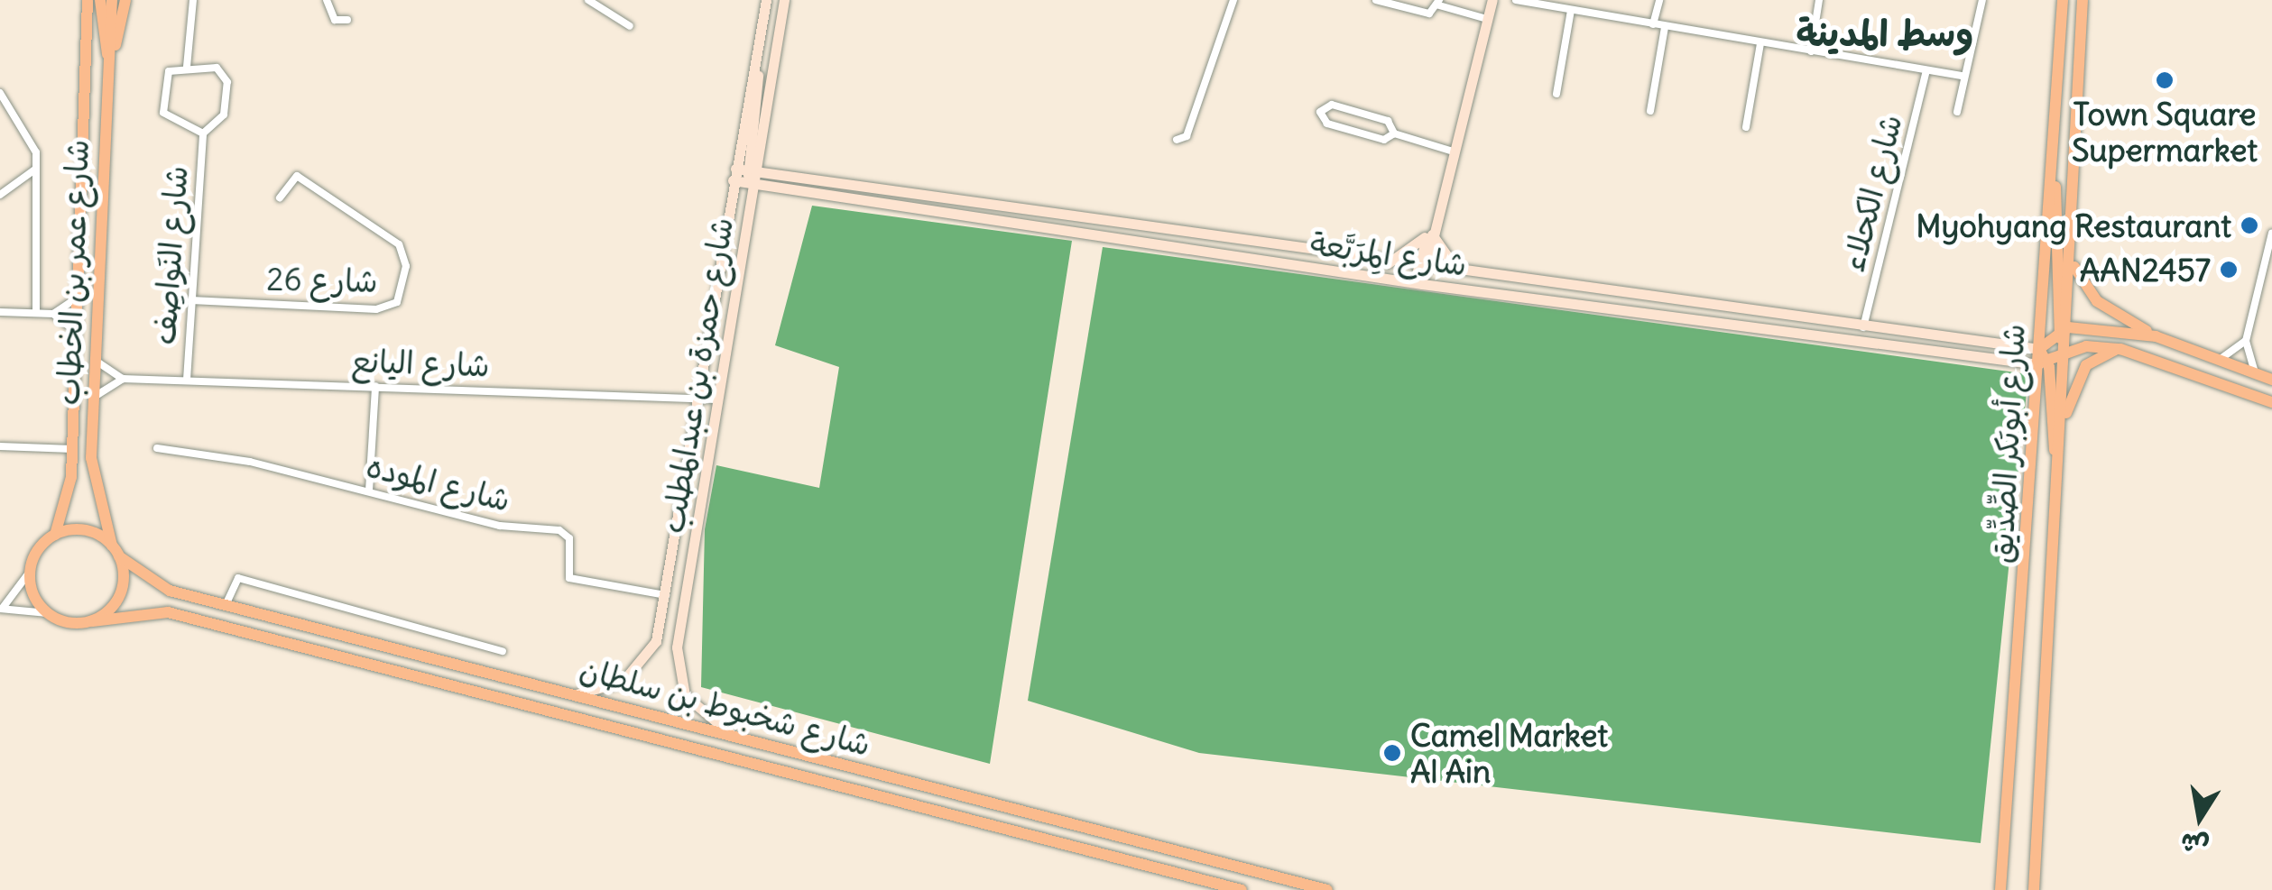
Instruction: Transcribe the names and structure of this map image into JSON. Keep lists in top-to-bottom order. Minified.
{"streets":{"main road":["شارع عمر بن الخطاب","شارع أبوبَكر الصِّدِّيق","شارع شخبوط بن سلطان"],"street":["شارع الكحلاء","شارع المِرَبَّعة","شارع النَواصِف","شارع 26","شارع اليانع","شارع حمزة بن عبدالمطلب","شارع الموده"]},"crossings":[["شارع الكحلاء","شارع المِرَبَّعة"],["شارع المِرَبَّعة","شارع حمزة بن عبدالمطلب"],["شارع المِرَبَّعة","شارع أبوبَكر الصِّدِّيق"],["شارع النَواصِف","شارع 26"],["شارع النَواصِف","شارع اليانع"],["شارع عمر بن الخطاب","شارع شخبوط بن سلطان"],["شارع اليانع","شارع حمزة بن عبدالمطلب"],["شارع حمزة بن عبدالمطلب","شارع الموده"],["شارع حمزة بن عبدالمطلب","شارع شخبوط بن سلطان"]],"districts":["وسط المدينة"],"places":["Town Square Supermarket","Myohyang Restaurant","AAN2457","Camel Market Al Ain"],"north":"bottom"}
